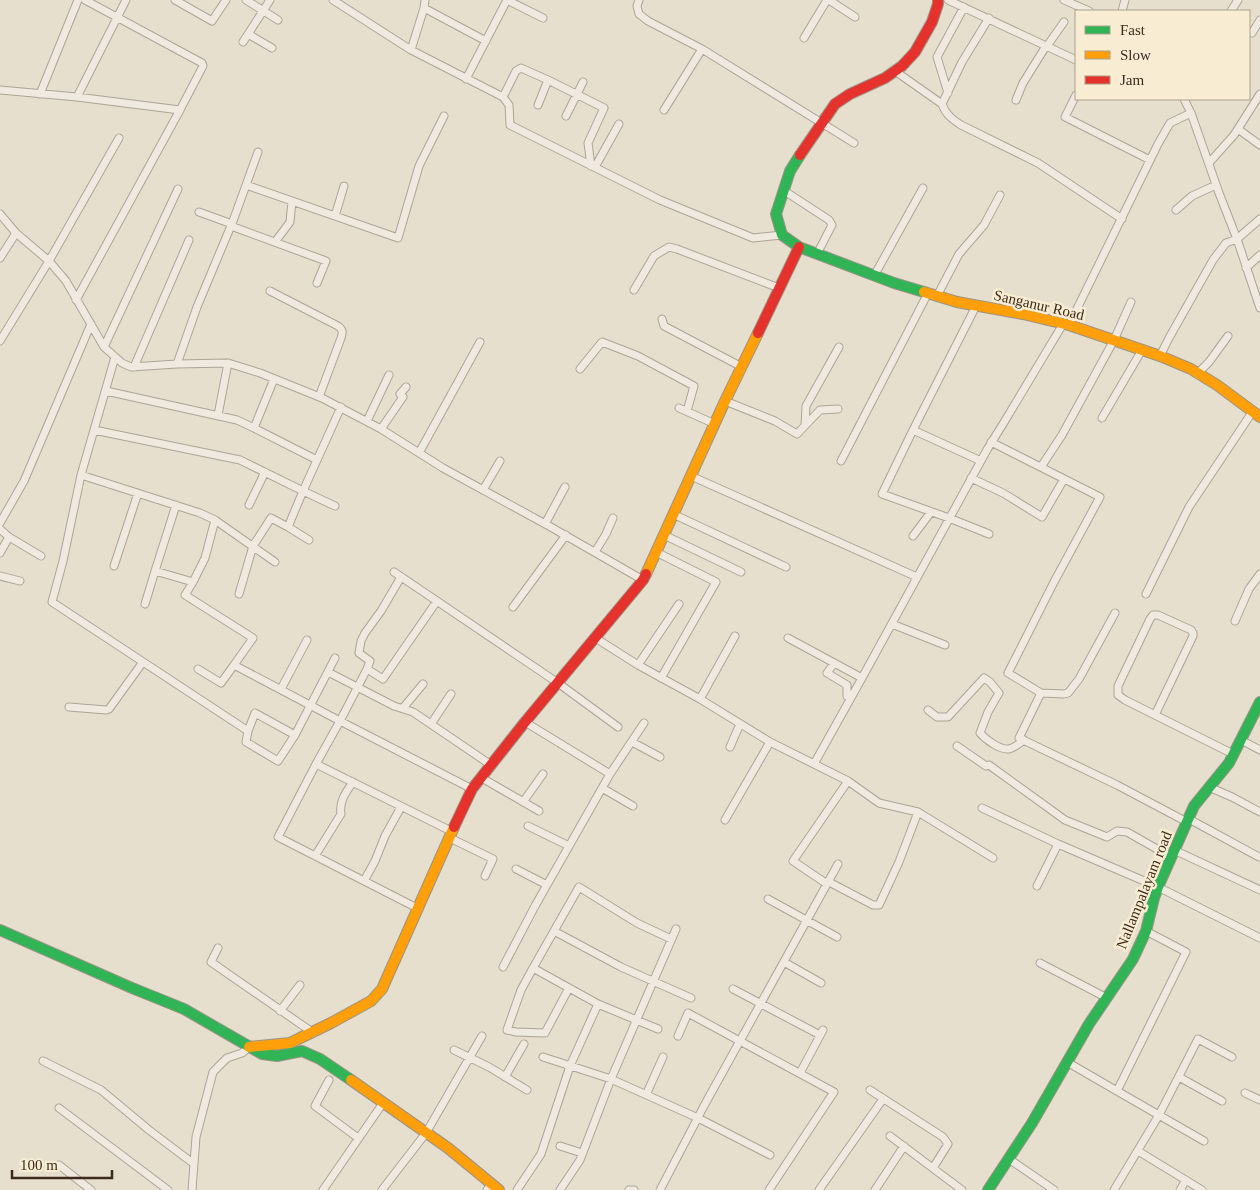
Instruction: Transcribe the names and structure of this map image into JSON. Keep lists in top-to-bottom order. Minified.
{"streets":{"street":["Sanganur Road","Nallampalayam road"]},"legend":["Fast","Slow","Jam"],"scale_bar":"100 m"}
